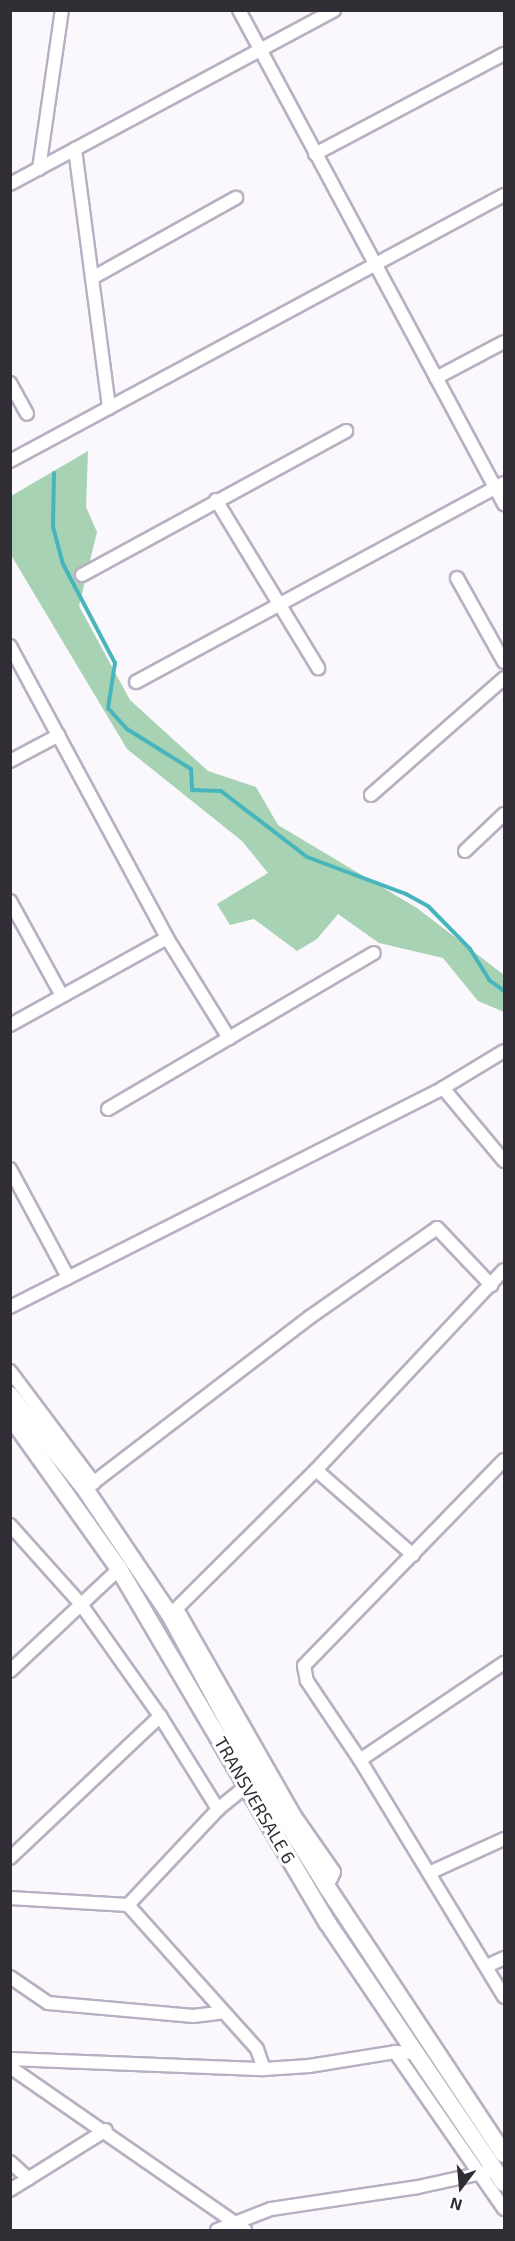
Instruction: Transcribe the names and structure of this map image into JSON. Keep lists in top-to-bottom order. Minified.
{"streets":{"main road":["TRANSVERSALE 6"]},"north":"bottom"}
